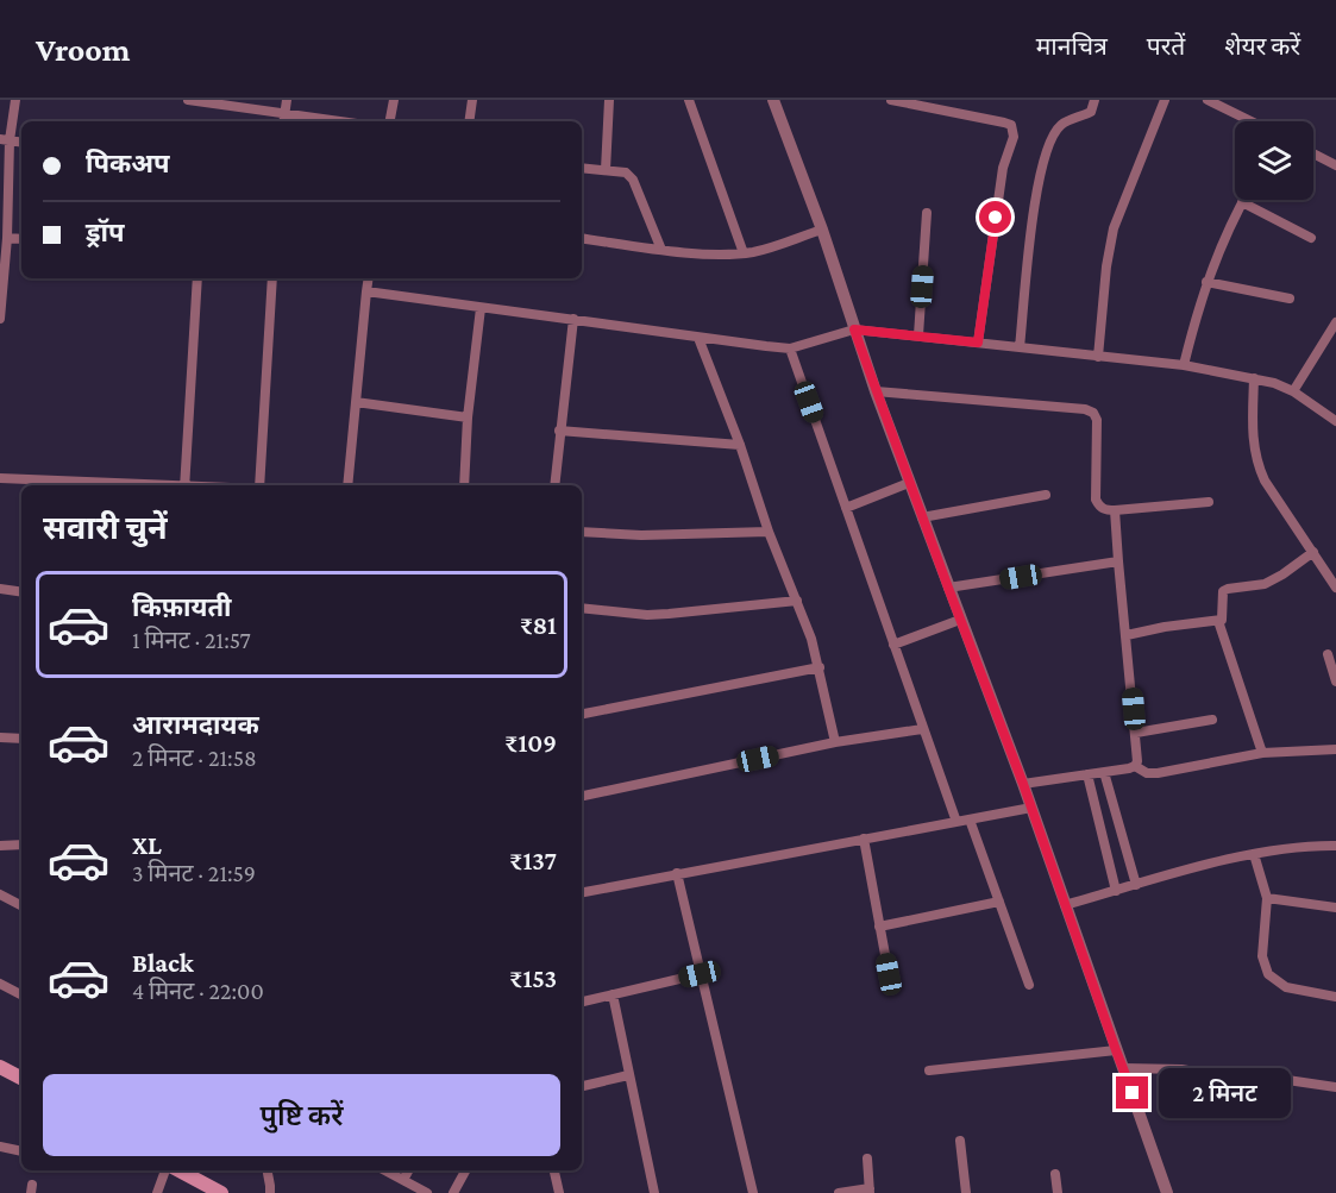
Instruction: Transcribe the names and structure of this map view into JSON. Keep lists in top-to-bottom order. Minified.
{"page":{"header":"Vroom","nav":["मानचित्र","परतें","शेयर करें"],"banner":["पिकअप","ड्रॉप"],"heading":"सवारी चुनें","list":[{"name":"किफ़ायती","note":"1 मिनट · 21:57","value":"₹81"},{"name":"आरामदायक","note":"2 मिनट · 21:58","value":"₹109"},{"name":"XL","note":"3 मिनट · 21:59","value":"₹137"},{"name":"Black","note":"4 मिनट · 22:00","value":"₹153"}],"buttons":"पुष्टि करें","bubble":"2 मिनट"}}
